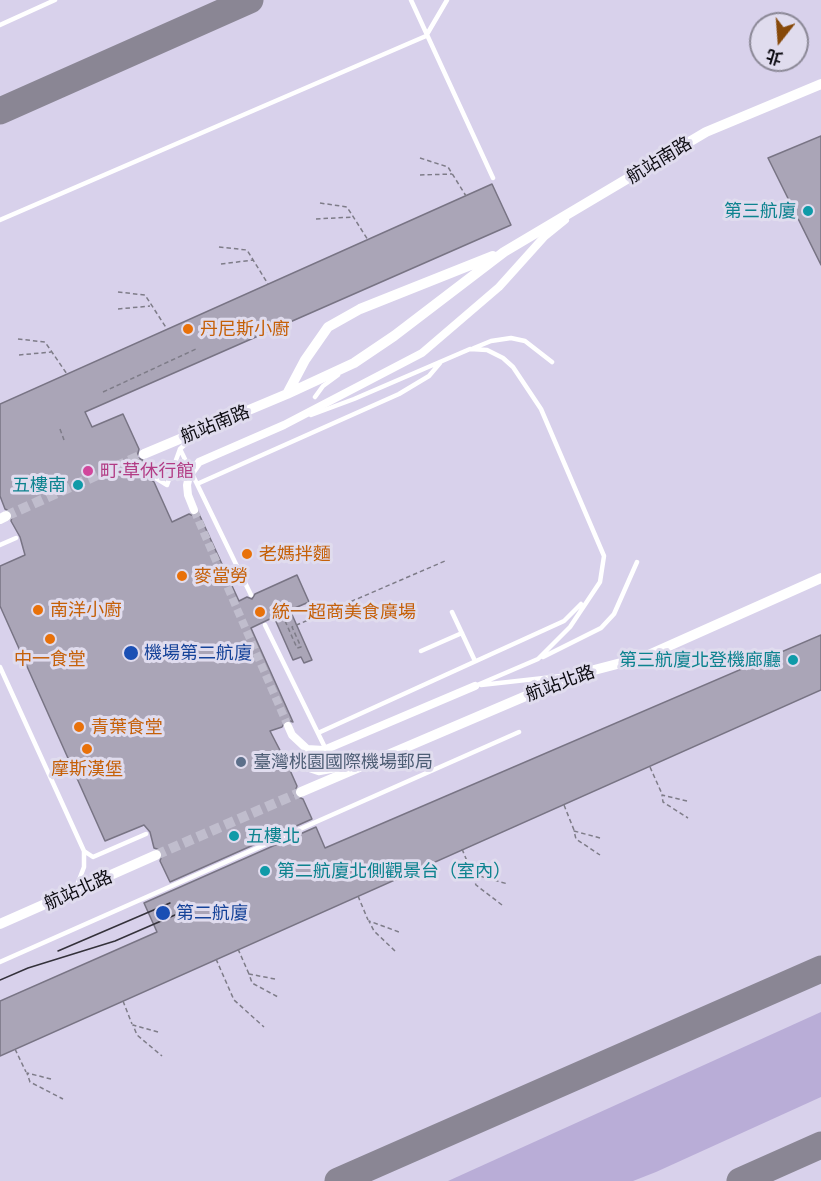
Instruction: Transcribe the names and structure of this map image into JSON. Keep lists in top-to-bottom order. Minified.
{"streets":{"street":["航站南路","航站北路"]},"places":["第三航廈","丹尼斯小廚","町·草休行館","五樓南","老媽拌麵","麥當勞","南洋小廚","統一超商美食廣場","中一食堂","機場第二航廈","第三航廈北登機廊廳","青葉食堂","摩斯漢堡","臺灣桃園國際機場郵局","五樓北","第二航廈北側觀景台（室內）","第二航廈"],"north":"bottom"}
